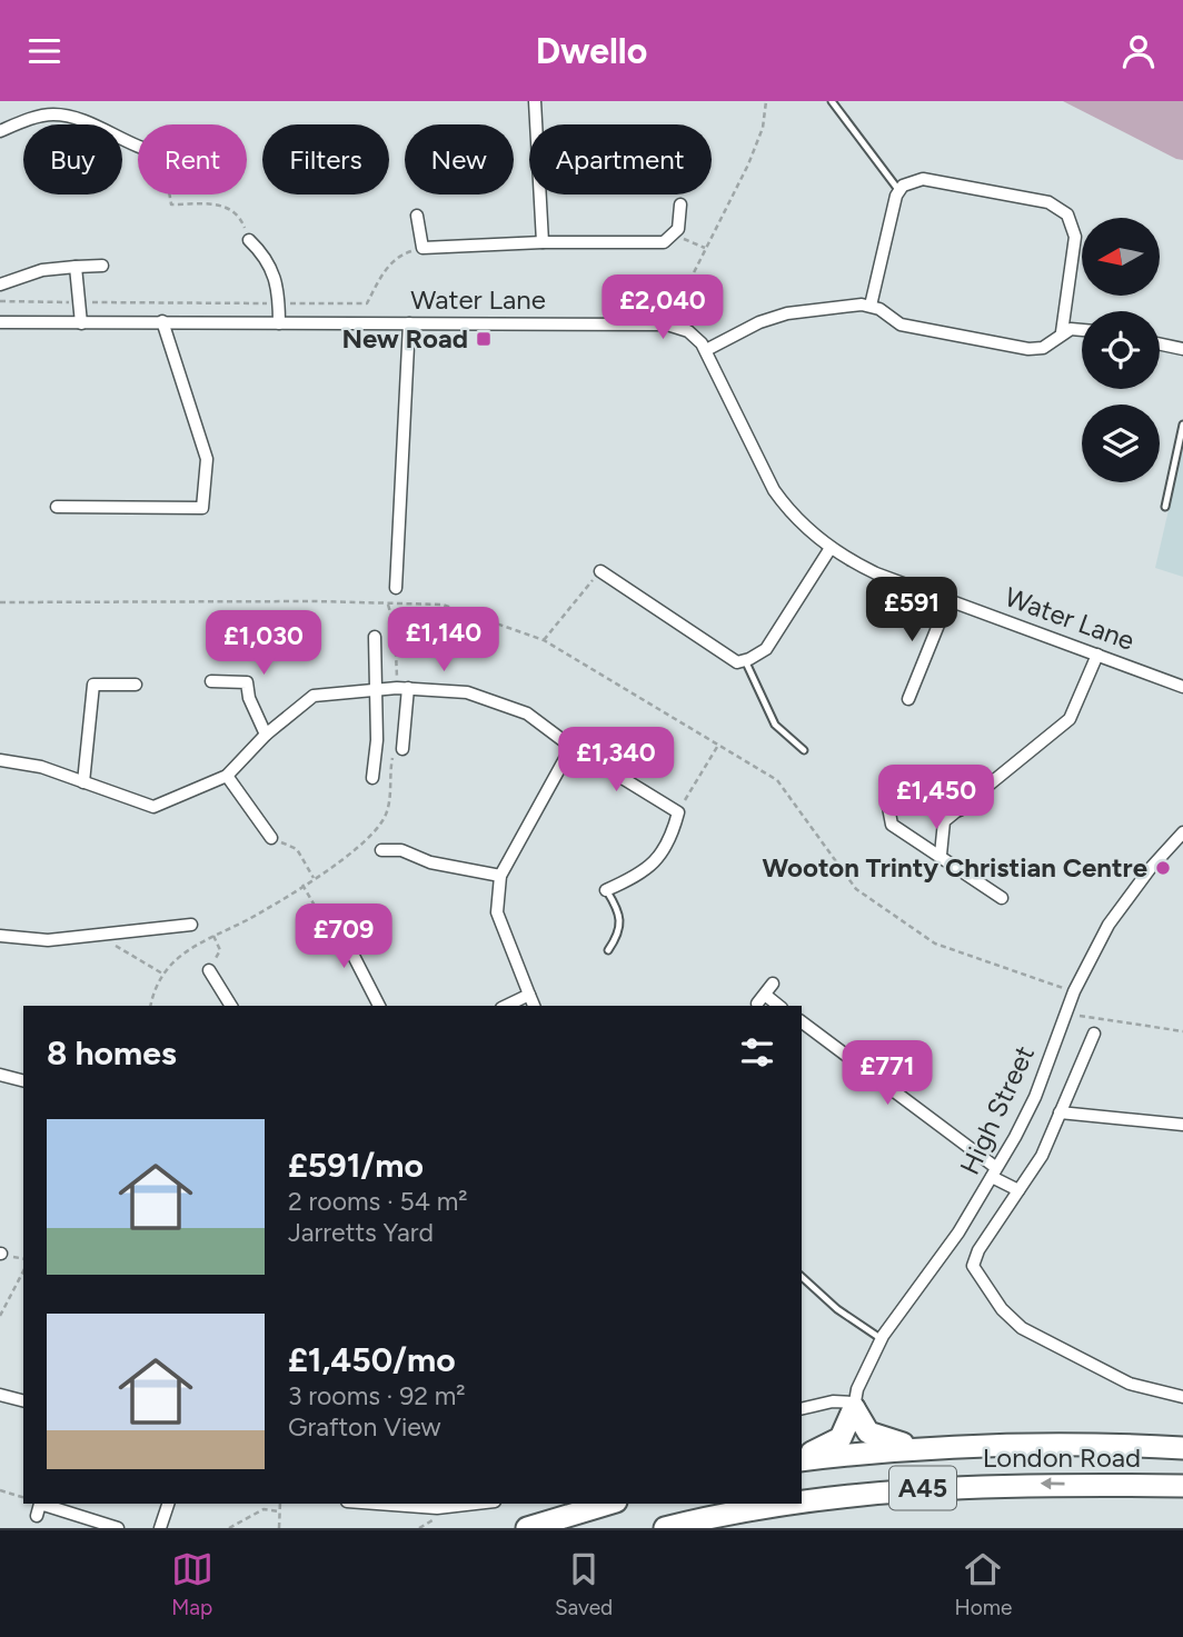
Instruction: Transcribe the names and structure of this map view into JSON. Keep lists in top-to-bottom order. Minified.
{"streets":{"highway":["London Road","A45"],"street":["Water Lane","High Street"]},"places":{"transit":["New Road"],"other":["Wooton Trinty Christian Centre"]},"north":"left","page":{"header":"Dwello","chip":["Buy","Rent","Filters","New","Apartment"],"price":["£2,040","£591","£1,140","£1,030","£1,340","£1,450","£709","£771"],"heading":"8 homes","list":[{"name":"£591/mo","note":"2 rooms · 54 m² · Jarretts Yard"},{"name":"£1,450/mo","note":"3 rooms · 92 m² · Grafton View"}],"tabs":["Map","Saved","Home"]}}
